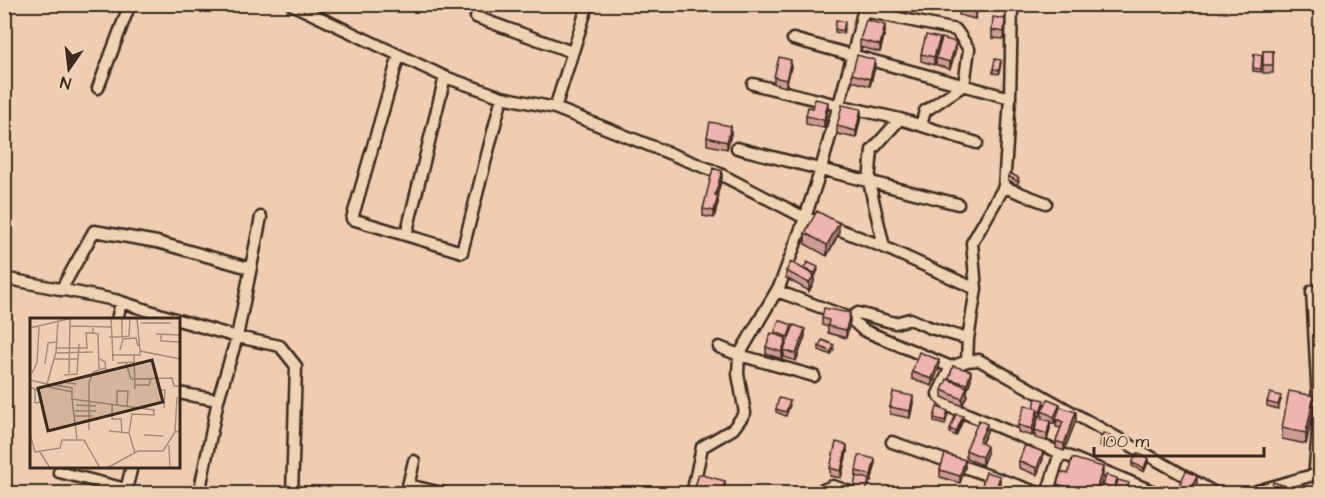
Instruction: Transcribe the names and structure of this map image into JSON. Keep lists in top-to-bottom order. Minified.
{"scale_bar":"100 m","north":"bottom"}
